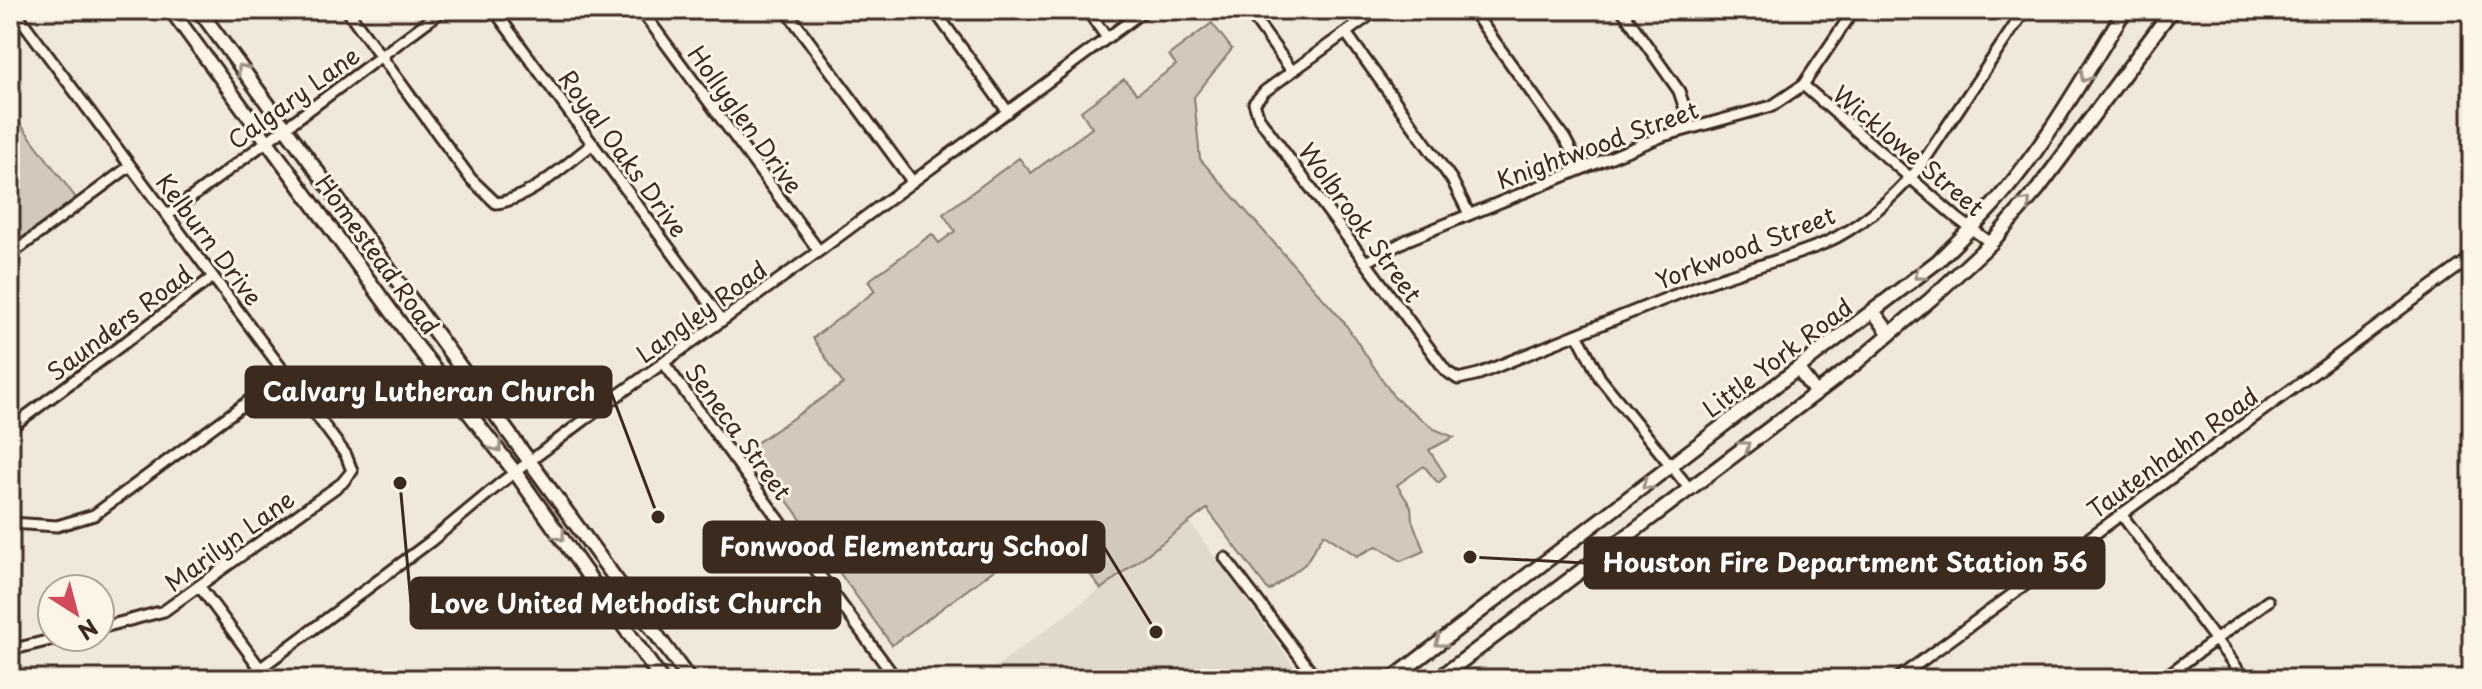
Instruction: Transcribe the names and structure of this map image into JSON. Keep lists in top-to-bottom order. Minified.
{"streets":{"main road":["Homestead Road","Little York Road"],"street":["Calgary Lane","Hollyglen Drive","Knightwood Street","Wicklowe Street","Royal Oaks Drive","Wolbrook Street","Kelburn Drive","Yorkwood Street","Langley Road","Saunders Road","Seneca Street","Tautenhahn Road","Marilyn Lane"]},"crossings":[["Calgary Lane","Kelburn Drive"],["Calgary Lane","Homestead Road"],["Hollyglen Drive","Langley Road"],["Knightwood Street","Wicklowe Street"],["Knightwood Street","Wolbrook Street"],["Wicklowe Street","Yorkwood Street"],["Wicklowe Street","Little York Road"],["Royal Oaks Drive","Langley Road"],["Wolbrook Street","Yorkwood Street"],["Kelburn Drive","Saunders Road"],["Kelburn Drive","Marilyn Lane"],["Homestead Road","Langley Road"],["Langley Road","Seneca Street"]],"places":["Love United Methodist Church","Calvary Lutheran Church","Houston Fire Department Station 56","Fonwood Elementary School"],"north":"bottom right"}
